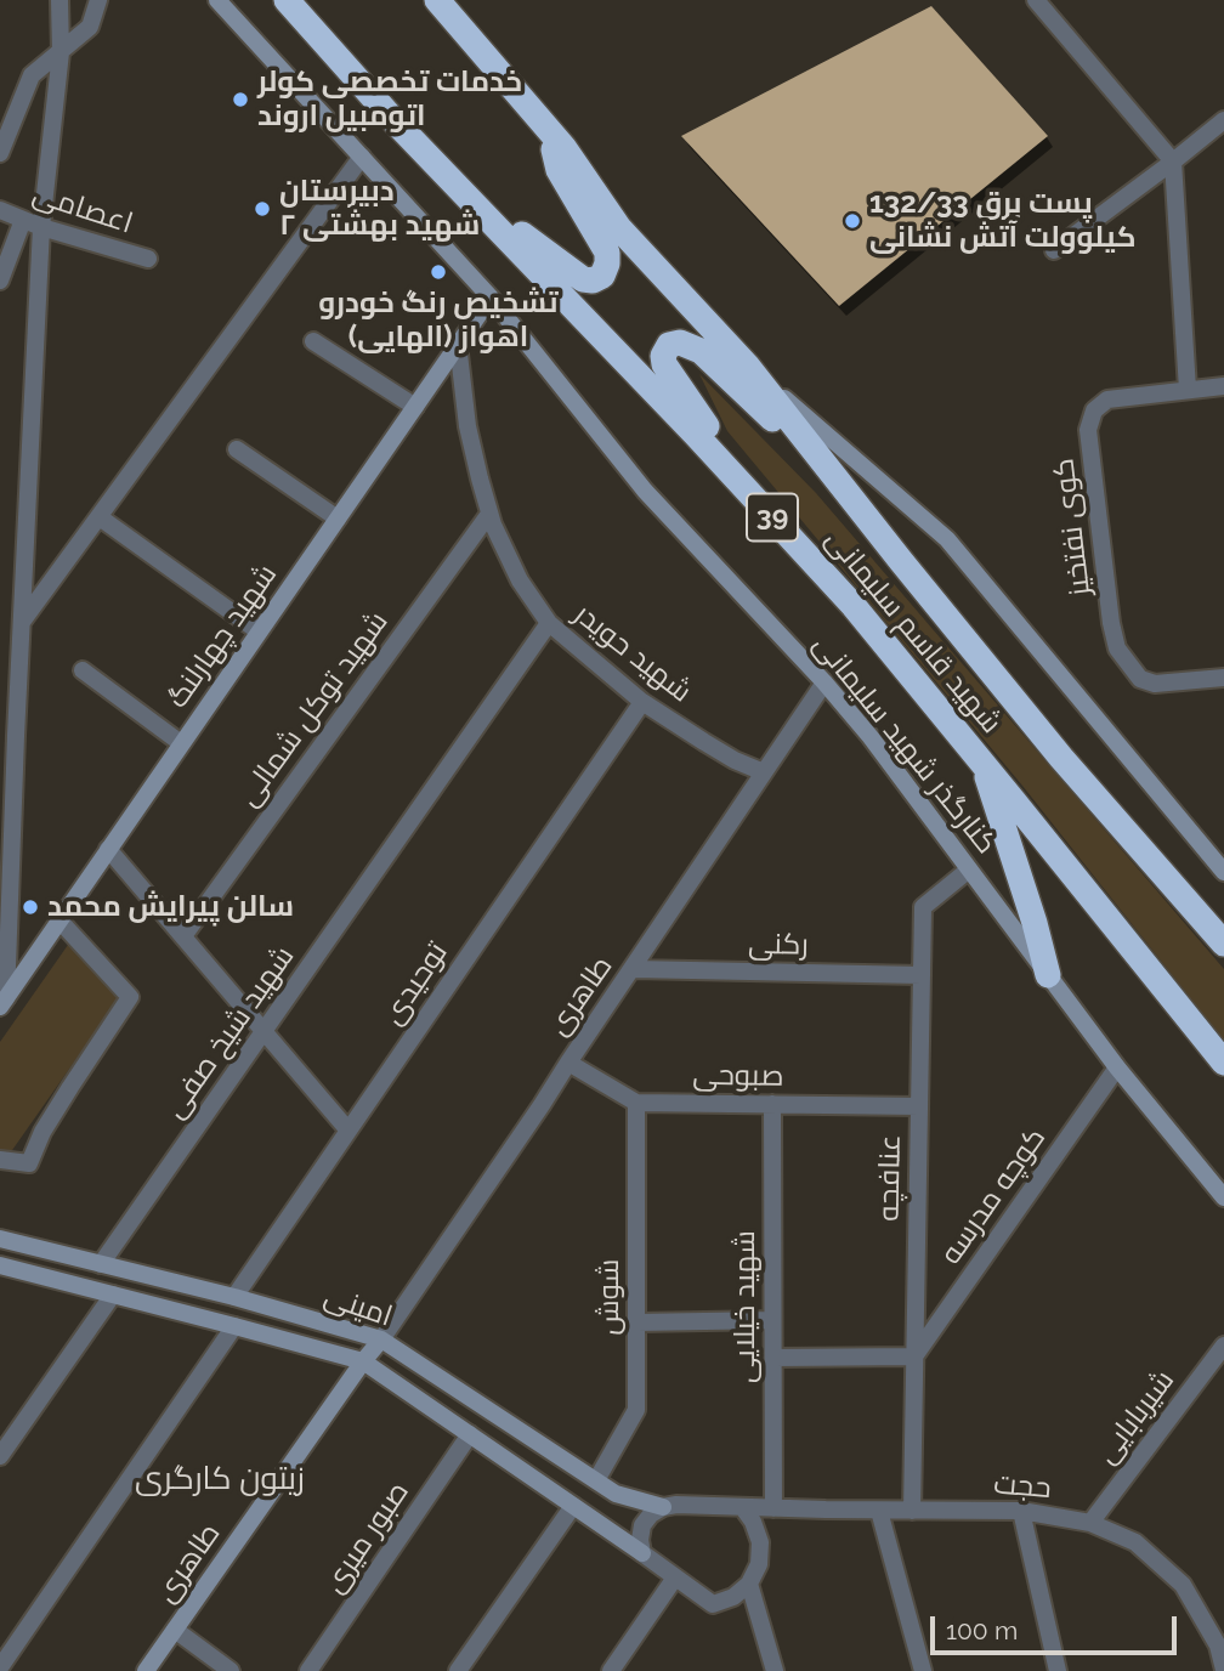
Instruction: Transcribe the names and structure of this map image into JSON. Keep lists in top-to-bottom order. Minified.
{"streets":{"highway":["39","شهید قاسم سلیمانی"],"street":["اعصامی","کوی نفتخیز","شهید چهارلنگ","شهید حویدر","شهید توکل شمالی","کنارگذر شهید سلیمانی","رکنی","توحیدی","طاهری","شهید شیخ صفی","صبوحی","عنافچه","کوچه مدرسه","شوش","امینی","شهید خیلایی","شیربابایی","حجت","صبور میری"]},"crossings":[["شهید چهارلنگ","شهید حویدر"],["شهید چهارلنگ","کنارگذر شهید سلیمانی"],["شهید حویدر","شهید توکل شمالی"],["شهید حویدر","توحیدی"],["شهید حویدر","طاهری"],["شهید حویدر","شهید شیخ صفی"],["کنارگذر شهید سلیمانی","طاهری"],["کنارگذر شهید سلیمانی","عنافچه"],["کنارگذر شهید سلیمانی","کوچه مدرسه"],["رکنی","طاهری"],["رکنی","عنافچه"],["توحیدی","امینی"],["طاهری","صبوحی"],["طاهری","امینی"],["شهید شیخ صفی","امینی"],["صبوحی","عنافچه"],["صبوحی","شوش"],["صبوحی","شهید خیلایی"],["عنافچه","کوچه مدرسه"],["عنافچه","حجت"],["شوش","امینی"],["امینی","حجت"],["امینی","صبور میری"],["شهید خیلایی","حجت"],["شیربابایی","حجت"]],"districts":["زیتون کارگری"],"places":["خدمات تخصصی کولر اتومبیل اروند","دبیرستان شهید بهشتی ۲","پست برق 132/33 کیلوولت آتش نشانی","تشخیص رنگ خودرو اهواز (الهایی)","سالن پیرایش محمد"],"scale_bar":"100 m"}
